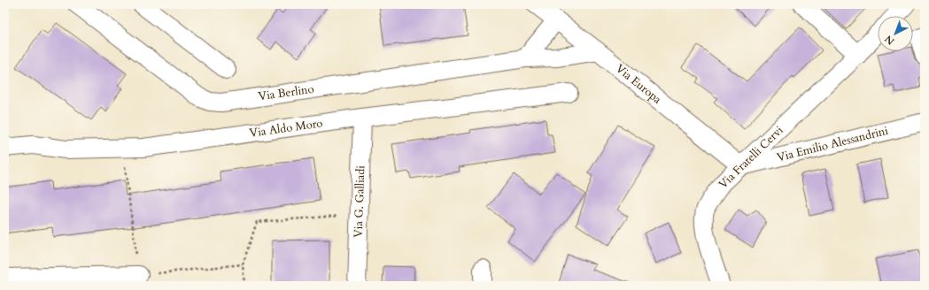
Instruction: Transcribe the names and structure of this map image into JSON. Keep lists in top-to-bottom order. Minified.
{"streets":{"street":["Via Europa","Via Berlino","Via Aldo Moro","Via Emilio Alessandrini","Via Fratelli Cervi","Via G. Galliadi"]},"crossings":[["Via Europa","Via Berlino"],["Via Europa","Via Emilio Alessandrini"],["Via Europa","Via Fratelli Cervi"],["Via Aldo Moro","Via G. Galliadi"],["Via Emilio Alessandrini","Via Fratelli Cervi"]],"north":"bottom left"}
